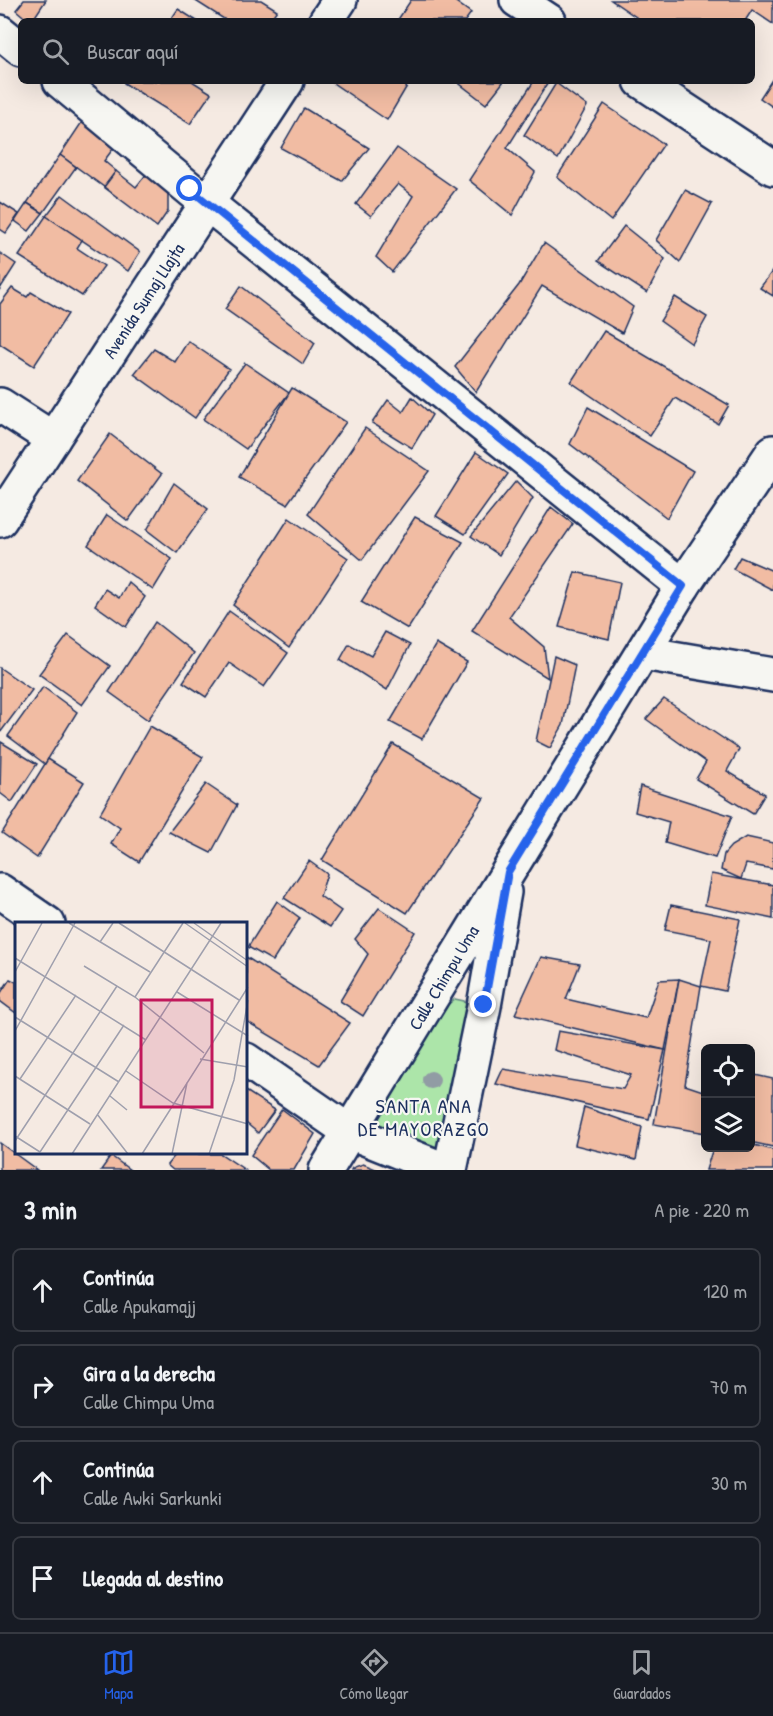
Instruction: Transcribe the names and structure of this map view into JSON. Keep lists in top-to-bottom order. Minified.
{"streets":{"street":["Avenida Sumaj Llajta","Calle Chimpu Uma"]},"districts":["SANTA ANA DE MAYORAZGO"],"page":{"search":"Buscar aquí","heading":["3 min","A pie · 220 m"],"list":[["Continúa","Calle Apukamajj","120 m"],["Gira a la derecha","Calle Chimpu Uma","70 m"],["Continúa","Calle Awki Sarkunki","30 m"],"Llegada al destino"],"nav":["Mapa","Cómo llegar","Guardados"]}}
